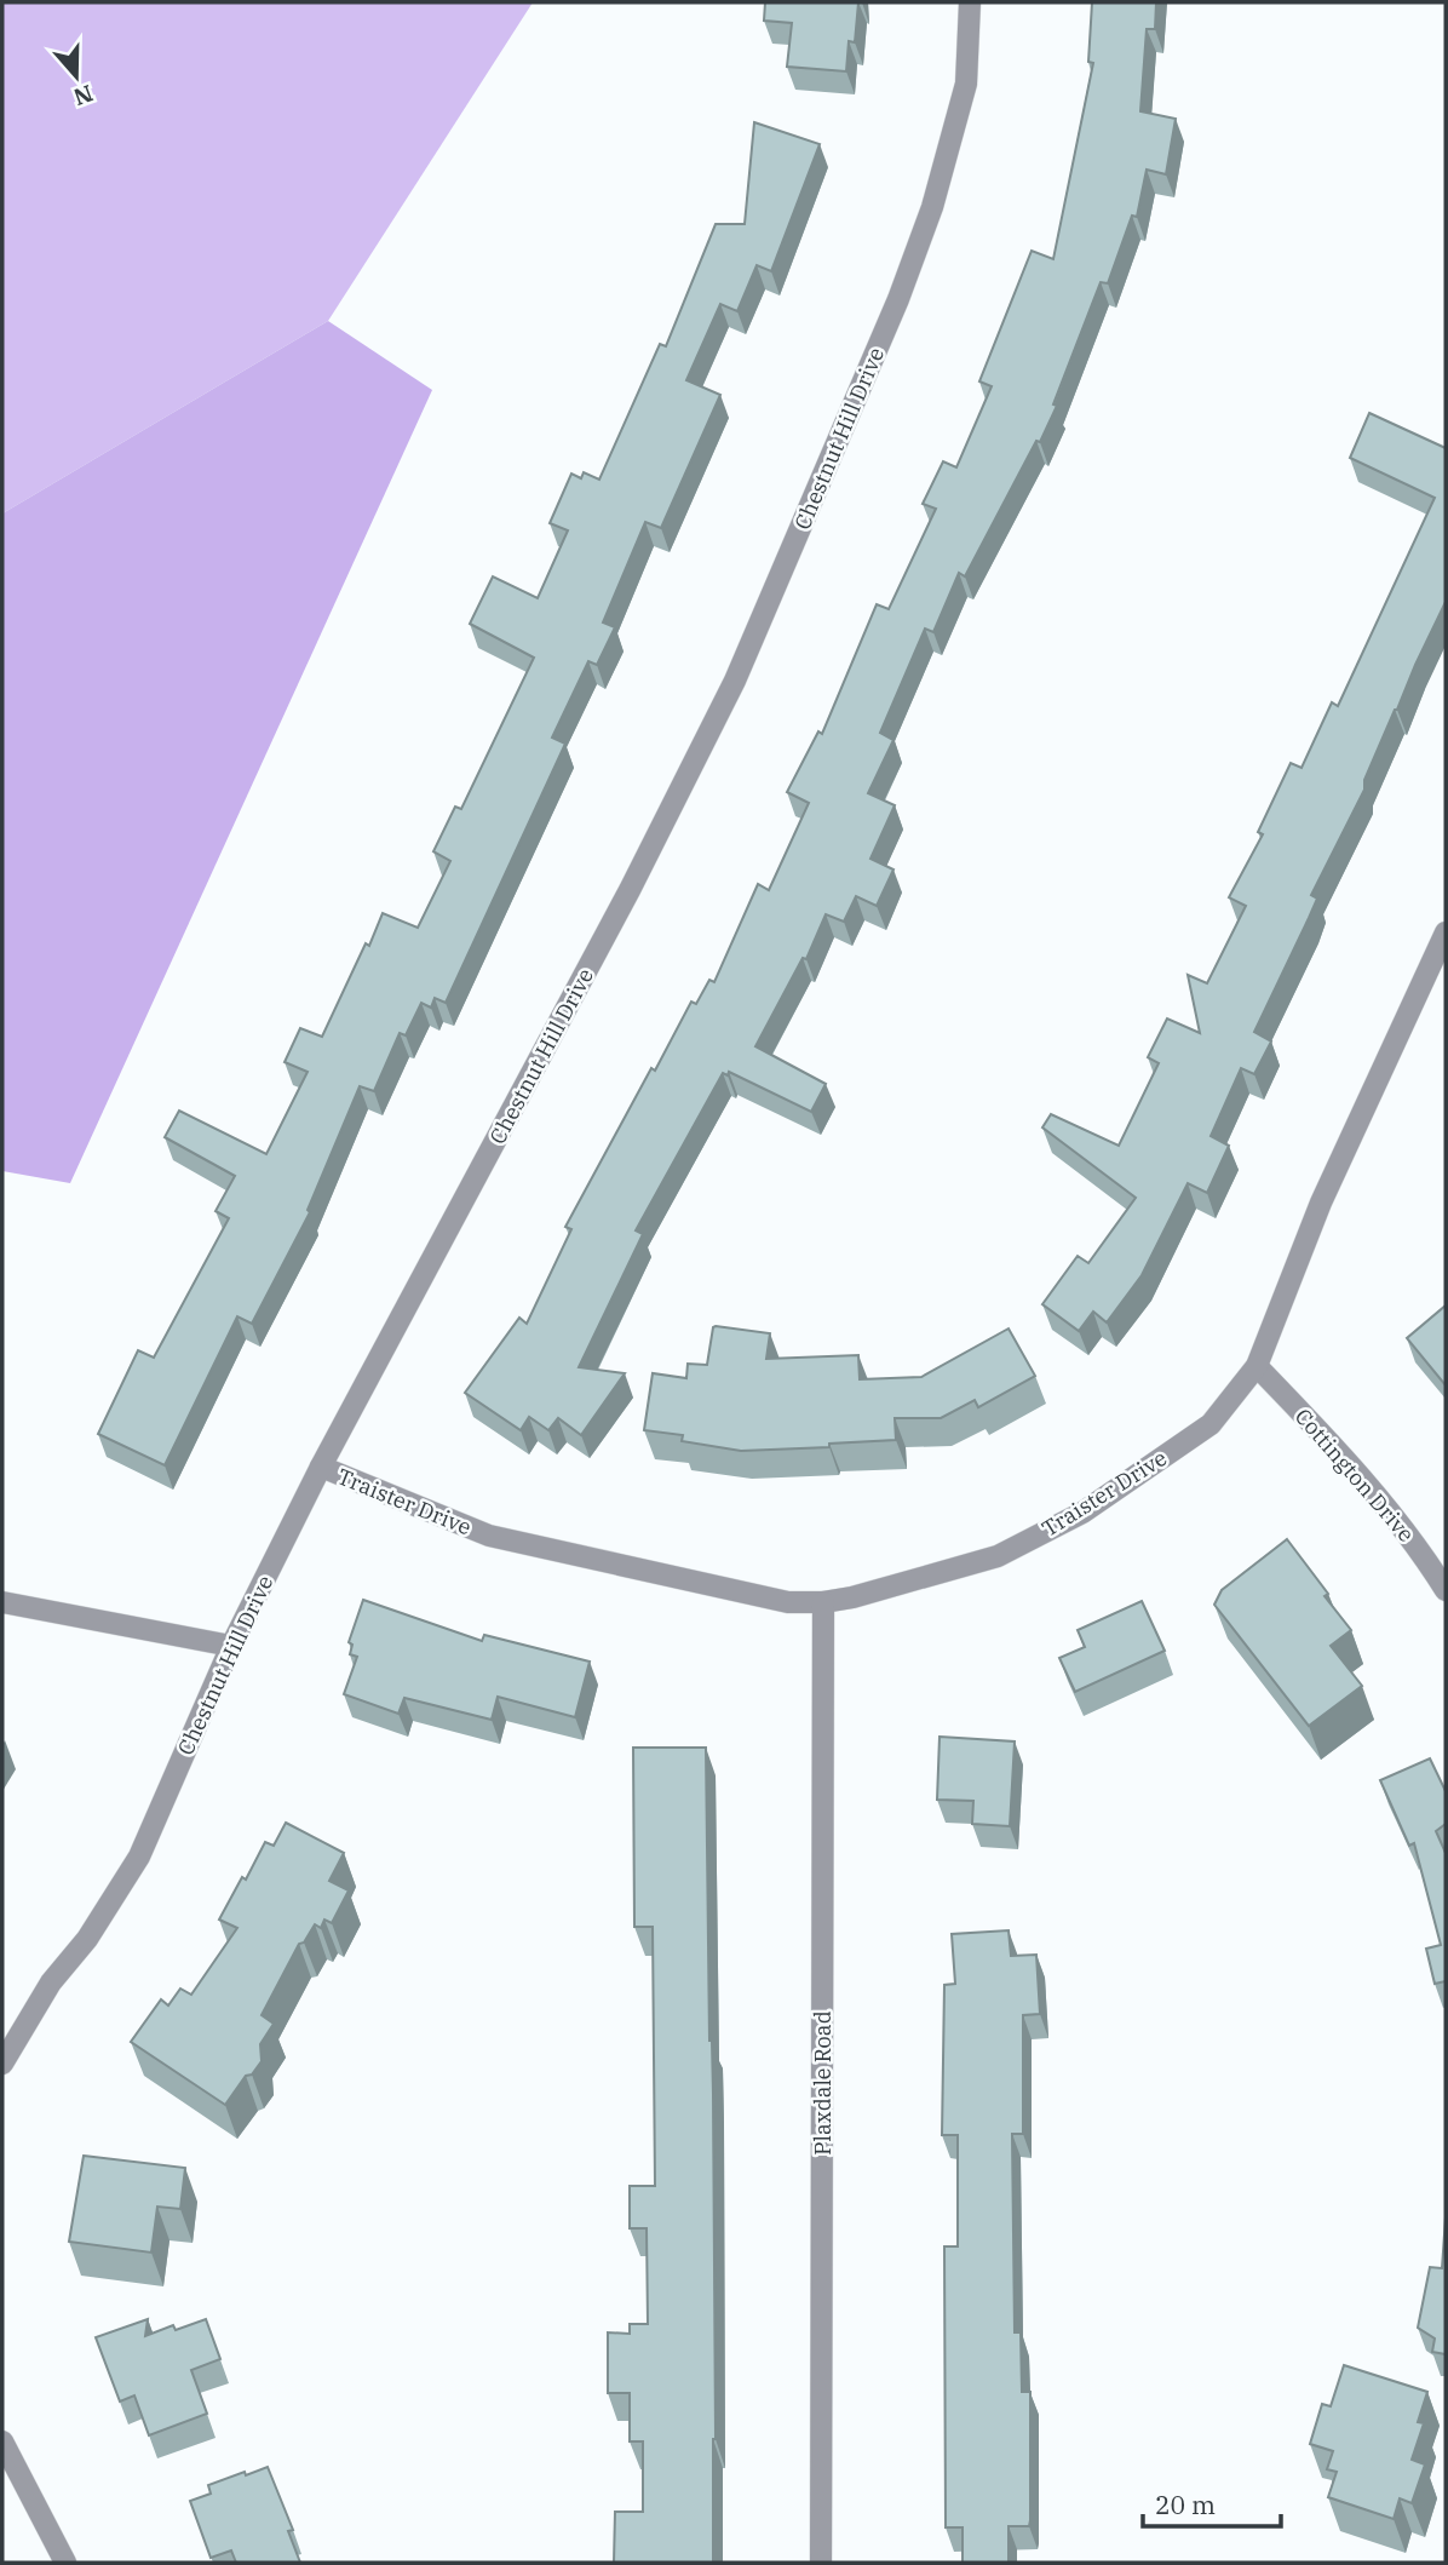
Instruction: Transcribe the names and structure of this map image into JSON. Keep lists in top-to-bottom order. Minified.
{"streets":{"street":["Chestnut Hill Drive","Cottington Drive","Traister Drive","Plaxdale Road"]},"crossings":[["Chestnut Hill Drive","Traister Drive"],["Cottington Drive","Traister Drive"],["Traister Drive","Plaxdale Road"]],"scale_bar":"20 m","north":"bottom"}
